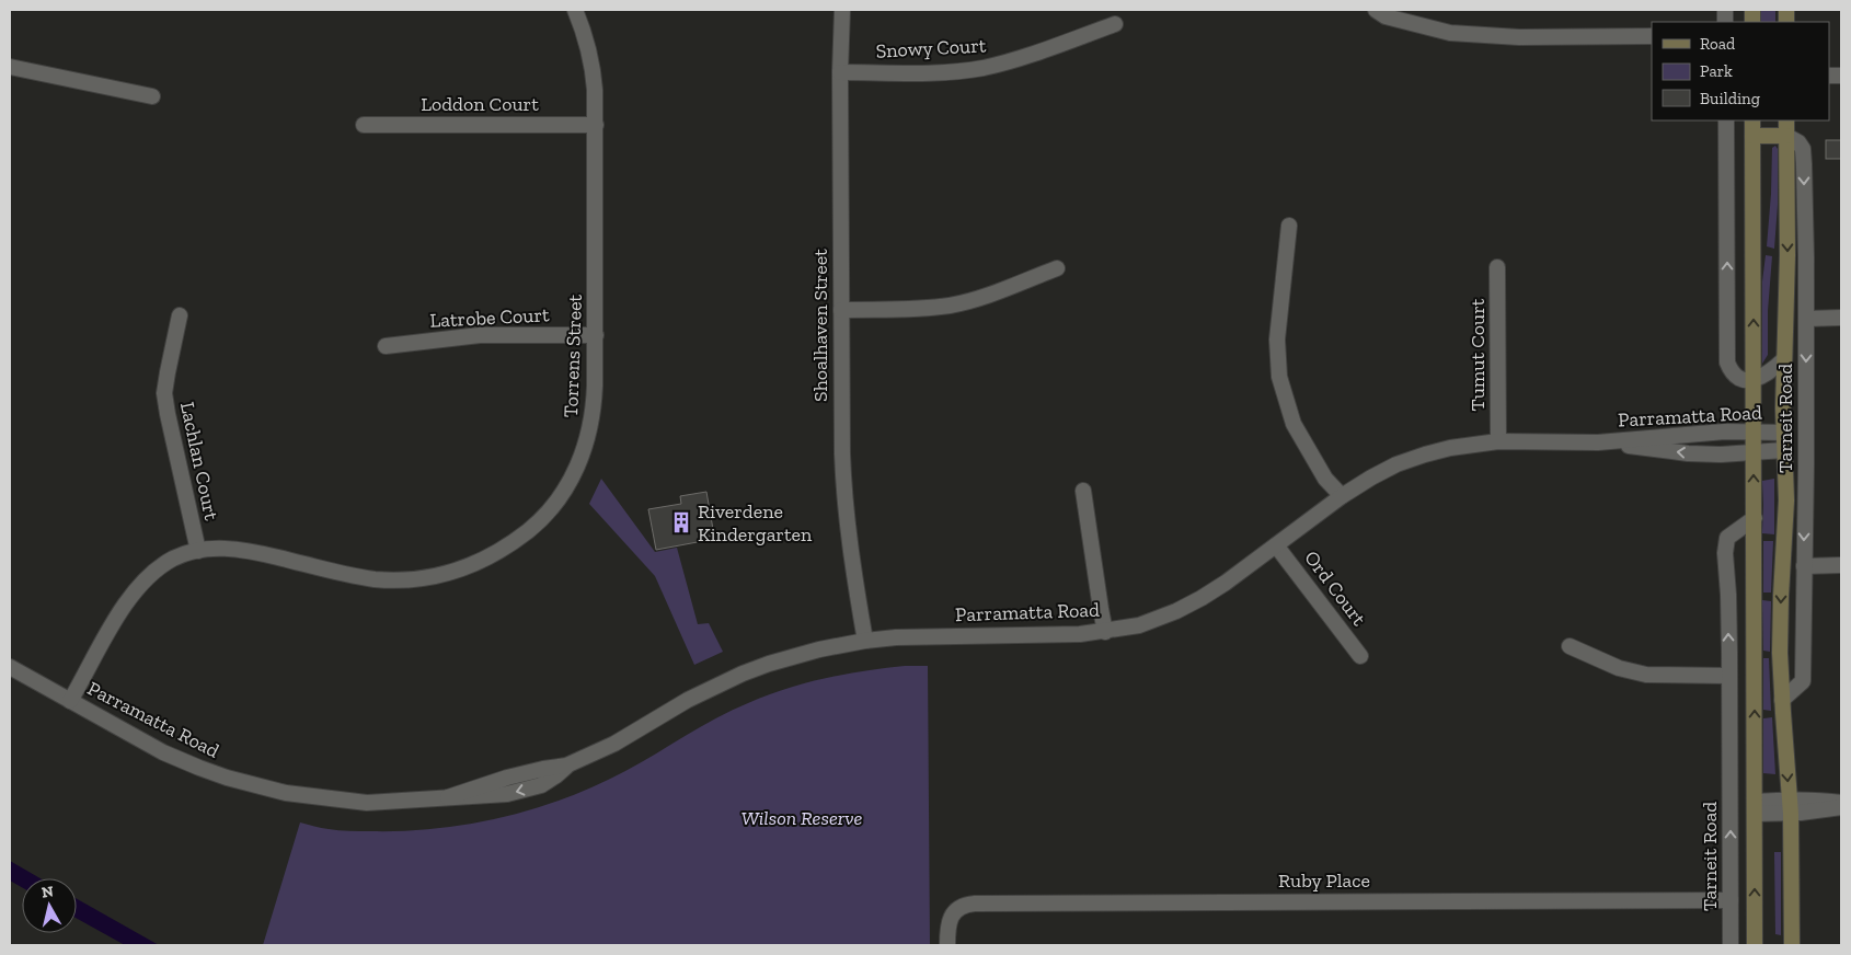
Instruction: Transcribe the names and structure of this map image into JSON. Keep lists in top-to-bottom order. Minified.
{"streets":{"main road":["Tarneit Road"],"street":["Snowy Court","Loddon Court","Latrobe Court","Shoalhaven Street","Tumut Court","Torrens Street","Parramatta Road","Lachlan Court","Ord Court","Ruby Place"]},"crossings":[["Snowy Court","Shoalhaven Street"],["Loddon Court","Torrens Street"],["Latrobe Court","Torrens Street"],["Shoalhaven Street","Parramatta Road"],["Tumut Court","Parramatta Road"],["Torrens Street","Parramatta Road"],["Torrens Street","Lachlan Court"],["Parramatta Road","Tarneit Road"],["Parramatta Road","Ord Court"],["Tarneit Road","Ruby Place"]],"parks":["Wilson Reserve"],"places":{"building":["Riverdene Kindergarten"]},"legend":["Road","Park","Building"],"north":"top"}
